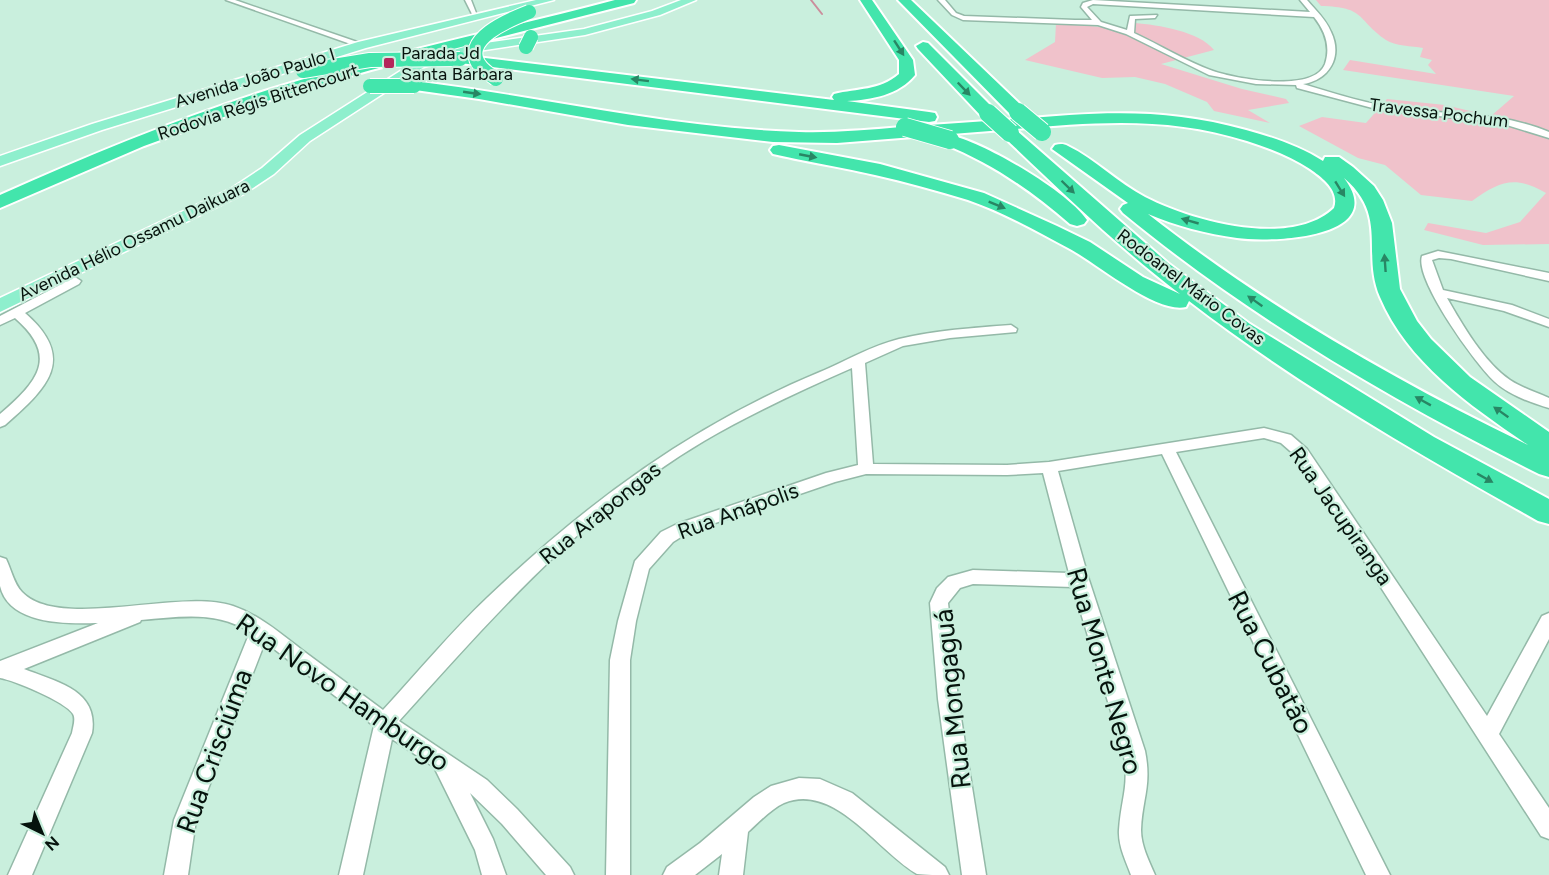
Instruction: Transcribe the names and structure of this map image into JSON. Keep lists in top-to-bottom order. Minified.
{"streets":{"highway":["Rodovia Régis Bittencourt","Rodoanel Mário Covas"],"main road":["Avenida João Paulo I","Avenida Hélio Ossamu Daikuara"],"street":["Travessa Pochum","Rua Anápolis","Rua Arapongas","Rua Jacupiranga","Rua Cubatão","Rua Monte Negro","Rua Novo Hamburgo","Rua Mongaguá","Rua Crisciúma"]},"crossings":[["Rua Anápolis","Rua Jacupiranga"],["Rua Arapongas","Rua Novo Hamburgo"],["Rua Jacupiranga","Rua Cubatão"],["Rua Jacupiranga","Rua Monte Negro"],["Rua Monte Negro","Rua Mongaguá"],["Rua Novo Hamburgo","Rua Crisciúma"]],"places":{"transit":["Parada Jd Santa Bárbara"]},"north":"bottom right"}
